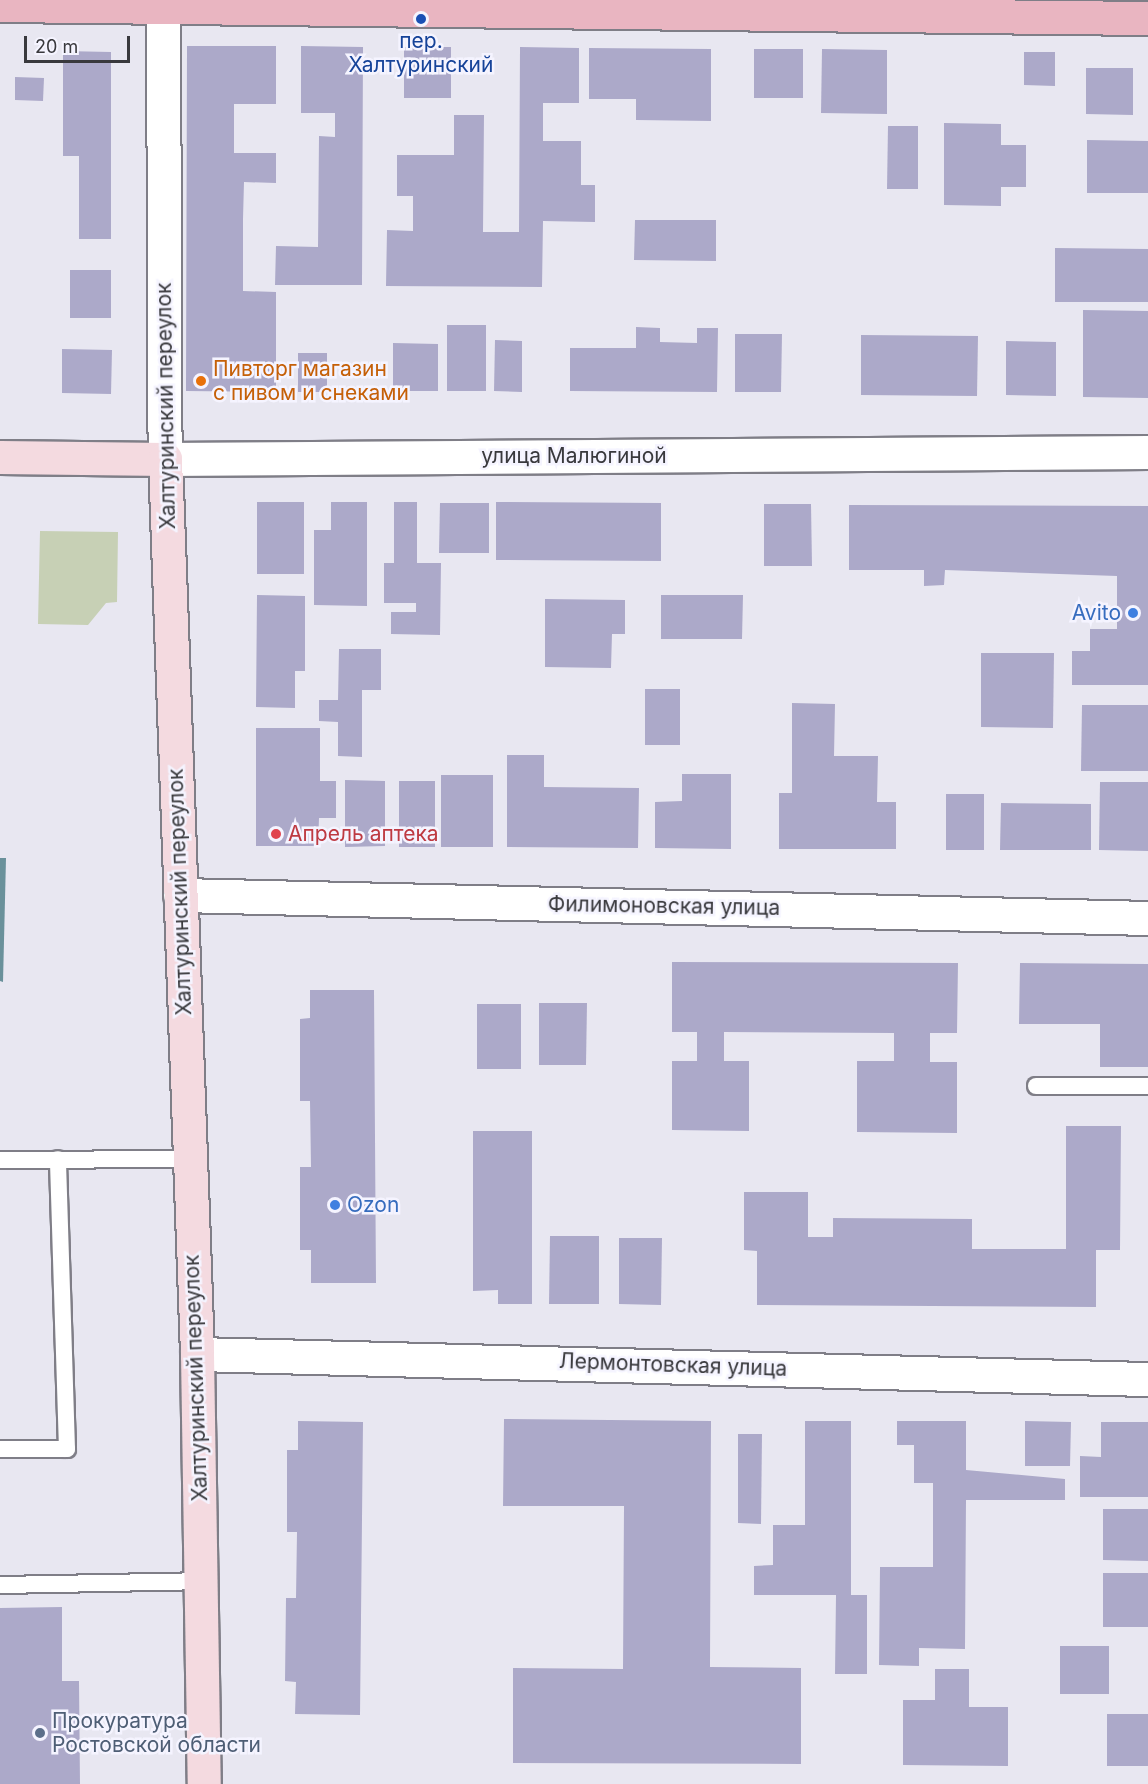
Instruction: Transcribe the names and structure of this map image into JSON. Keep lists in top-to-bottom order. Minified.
{"streets":{"street":["Халтуринский переулок","улица Малюгиной","Филимоновская улица","Лермонтовская улица"]},"crossings":[["Халтуринский переулок","улица Малюгиной"],["Халтуринский переулок","Филимоновская улица"],["Халтуринский переулок","Лермонтовская улица"]],"places":["пер. Халтуринский","Пивторг магазин с пивом и снеками","Avito","Апрель аптека","Ozon","Прокуратура Ростовской области"],"scale_bar":"20 m"}
